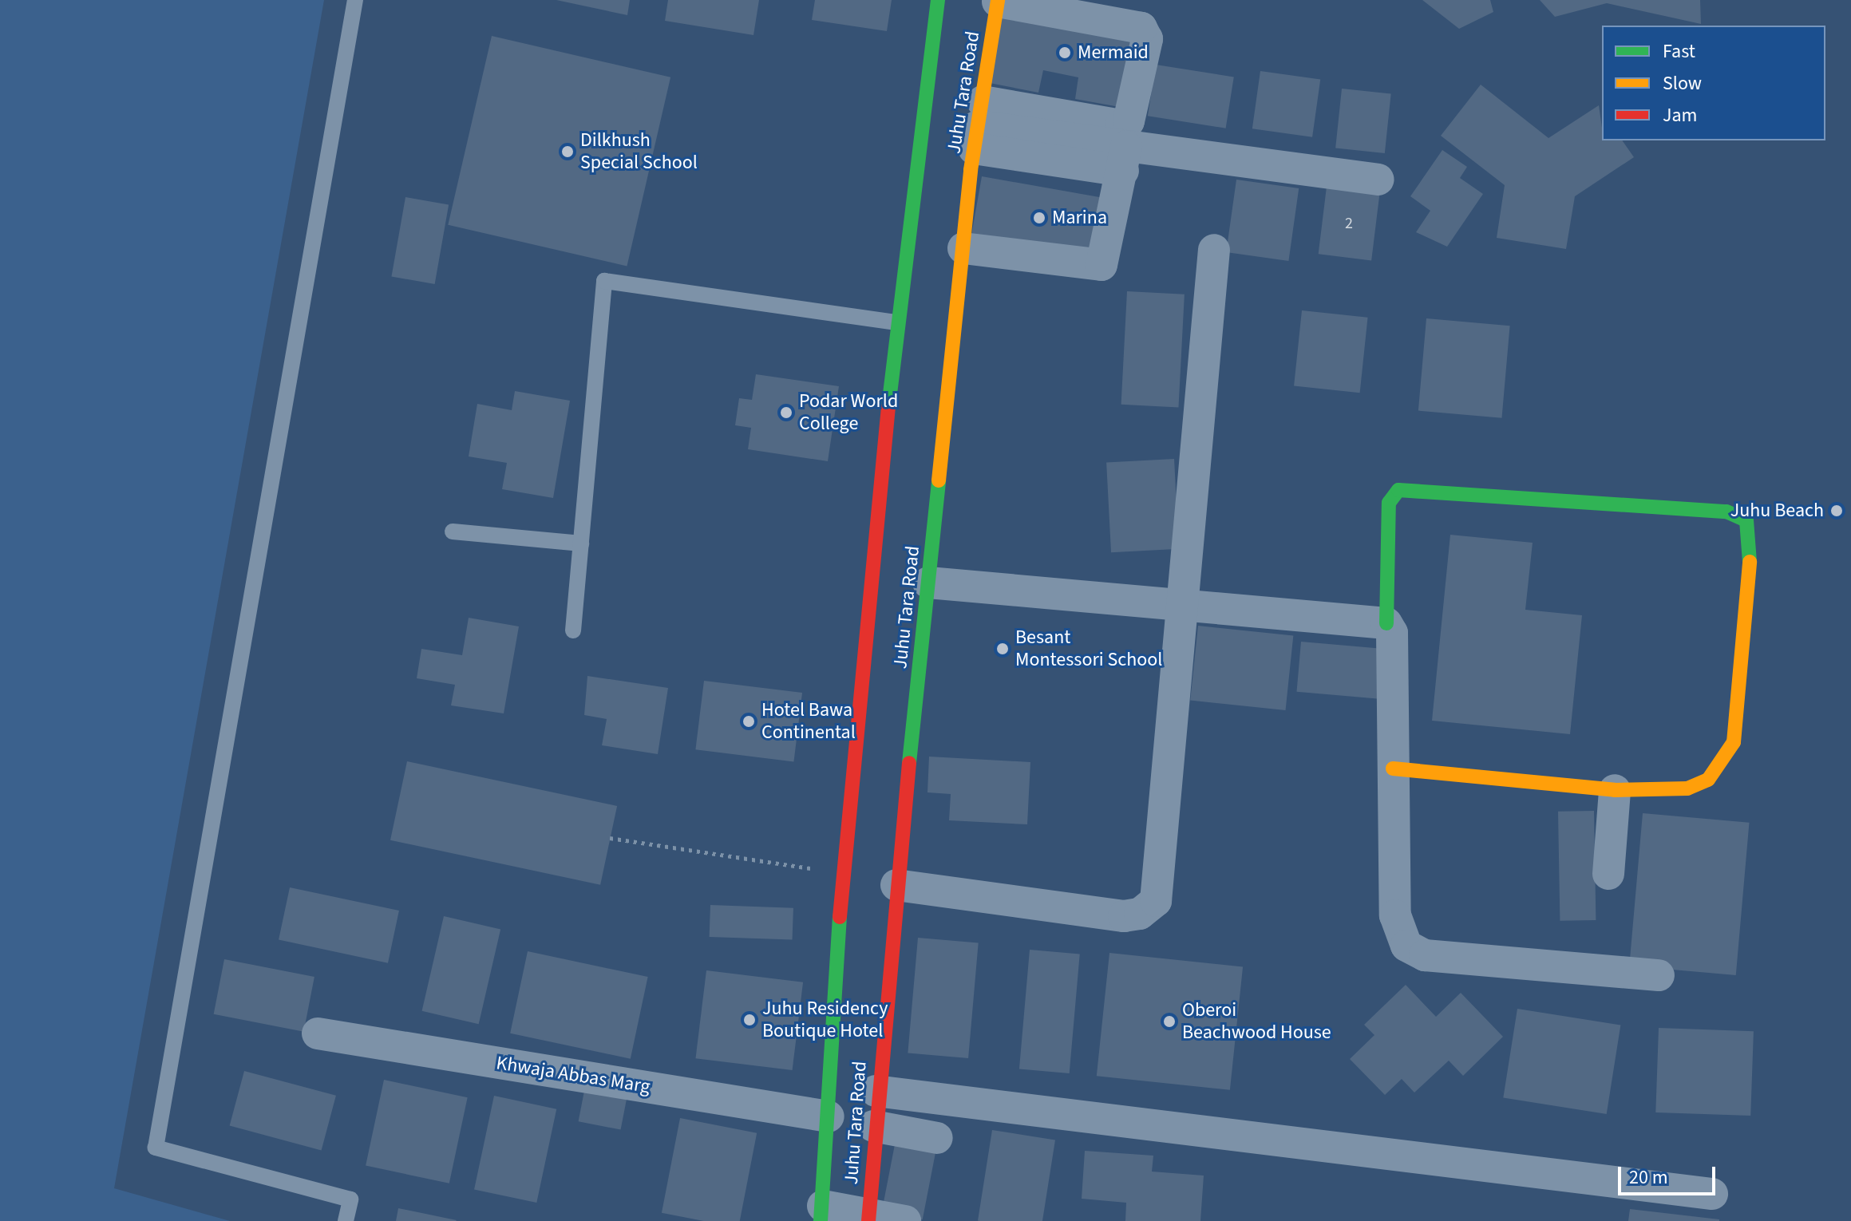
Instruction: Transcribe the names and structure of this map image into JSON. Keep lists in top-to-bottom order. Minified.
{"streets":{"main road":["Juhu Tara Road"],"street":["Khwaja Abbas Marg"]},"crossings":[["Juhu Tara Road","Khwaja Abbas Marg"]],"places":["Mermaid","Dilkhush Special School","Marina","Podar World College","Juhu Beach","Besant Montessori School","Hotel Bawa Continental","Juhu Residency Boutique Hotel","Oberoi Beachwood House"],"house_numbers":["2"],"legend":["Fast","Slow","Jam"],"scale_bar":"20 m"}
